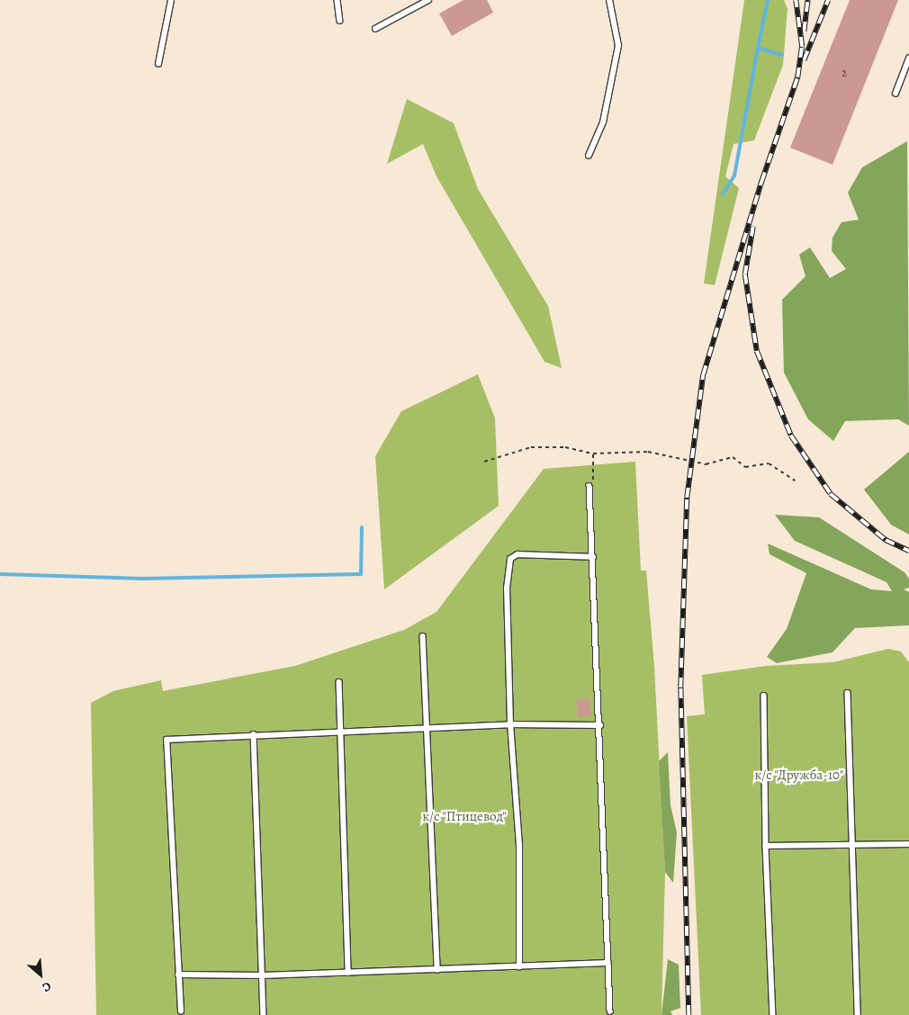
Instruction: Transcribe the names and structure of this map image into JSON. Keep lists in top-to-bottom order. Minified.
{"parks":["к/с \"Дружба-10\"","к/с \"Птицевод\""],"house_numbers":["2"],"north":"bottom right"}
